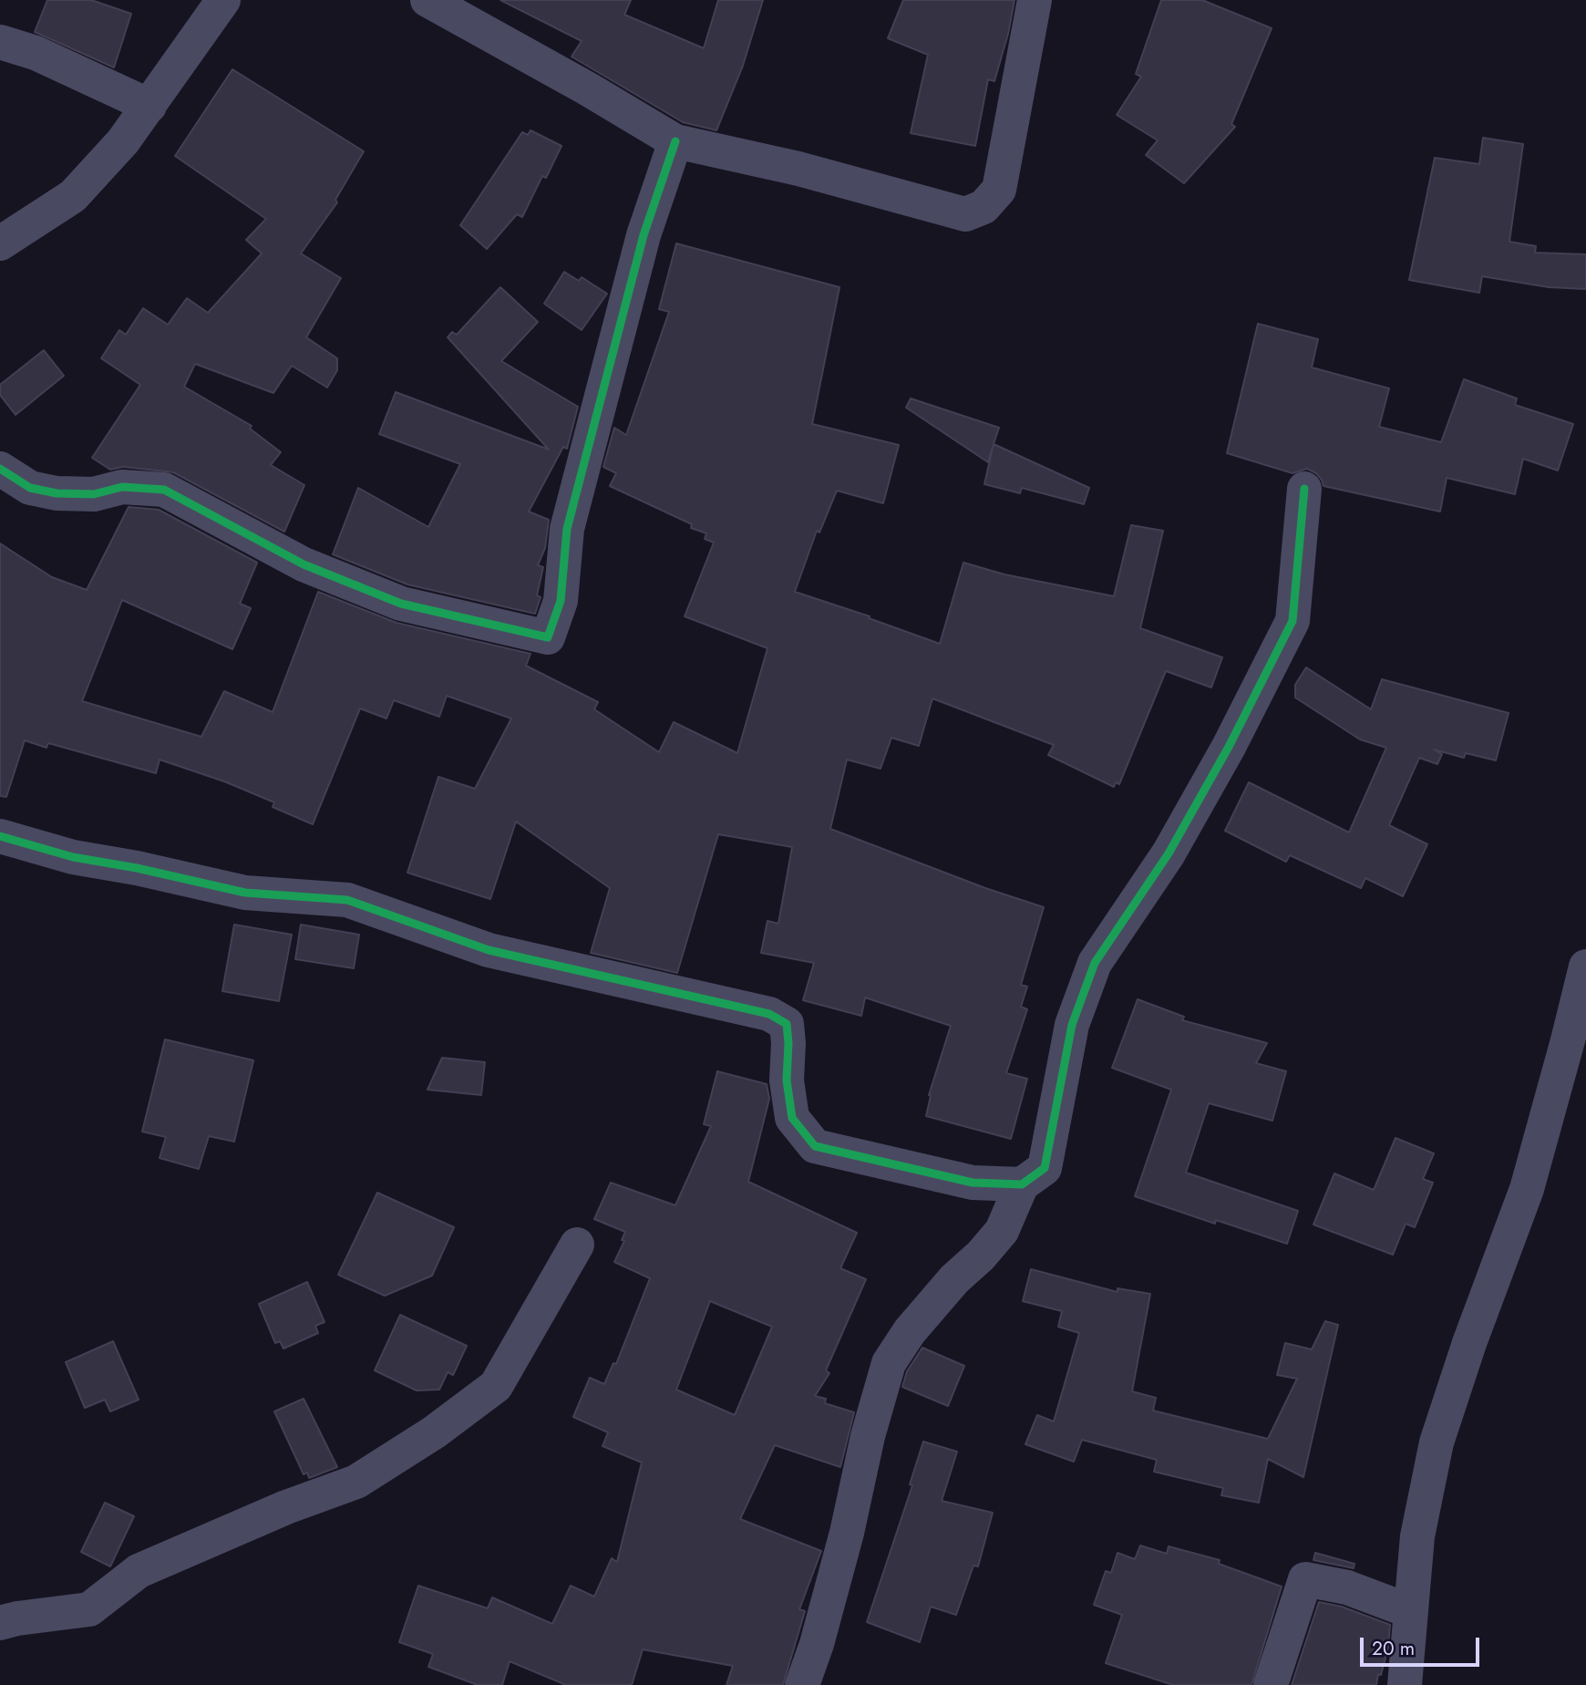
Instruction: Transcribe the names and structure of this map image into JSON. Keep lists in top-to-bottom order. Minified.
{"scale_bar":"20 m"}
